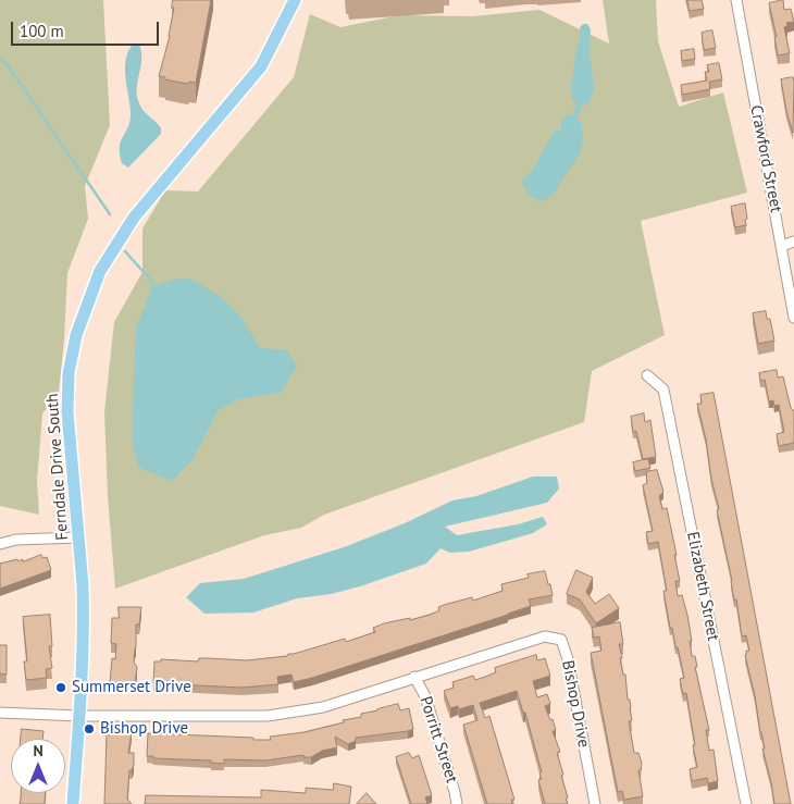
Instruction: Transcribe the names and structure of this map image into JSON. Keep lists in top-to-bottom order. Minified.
{"streets":{"main road":["Ferndale Drive South"],"street":["Crawford Street","Elizabeth Street","Bishop Drive","Porritt Street"]},"crossings":[["Ferndale Drive South","Bishop Drive"],["Bishop Drive","Porritt Street"]],"places":["Summerset Drive","Bishop Drive"],"scale_bar":"100 m","north":"top"}
